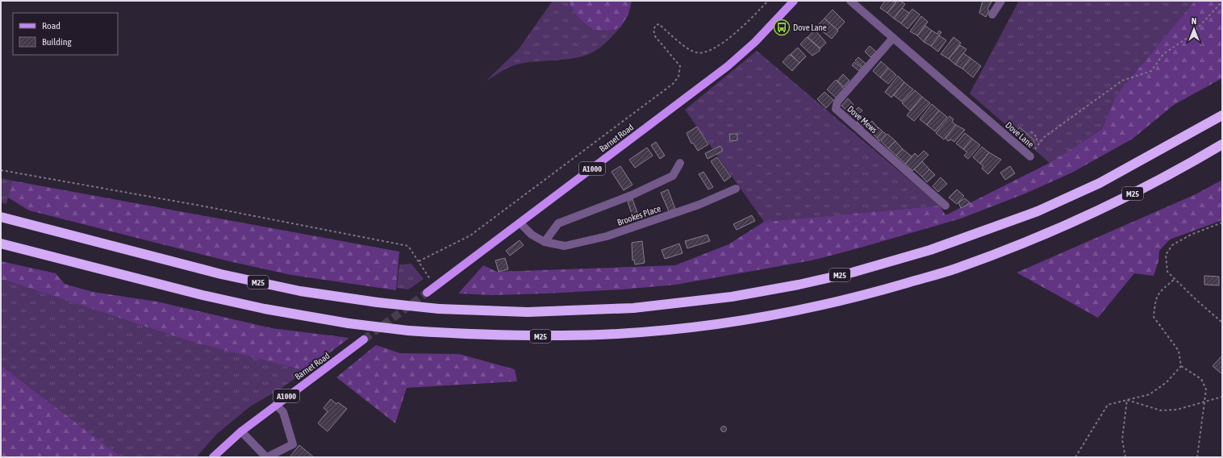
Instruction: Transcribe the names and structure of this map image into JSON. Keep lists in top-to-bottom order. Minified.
{"streets":{"highway":["M25"],"main road":["Barnet Road","A1000"],"street":["Dove Mews","Dove Lane","Brookes Place"]},"crossings":[["Dove Mews","Dove Lane"],["Barnet Road","Brookes Place"]],"places":{"bus stop":["Dove Lane"]},"legend":["Road","Building"],"north":"top"}
